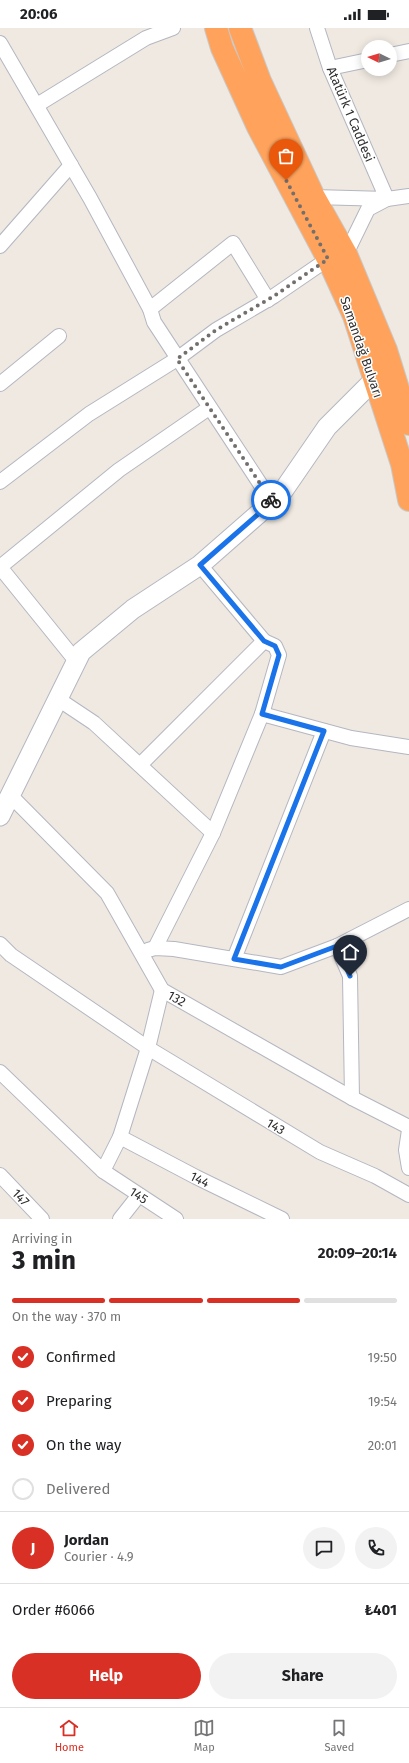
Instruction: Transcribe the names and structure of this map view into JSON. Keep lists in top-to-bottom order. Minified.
{"streets":{"highway":["Samandağ Bulvarı"],"street":["Atatürk 1 Caddesi","132","143","144","145","147"]},"north":"left","page":{"status":"20:06","heading":["3 min","Arriving in","20:09–20:14"],"panel":["Jordan","Courier · 4.9","Order #6066","₺401"],"bar":"On the way · 370 m","list":[["Confirmed","19:50"],["Preparing","19:54"],["On the way","20:01"],"Delivered"],"round":"J","buttons":["Help","Share"],"tabs":["Home","Map","Saved"]}}
